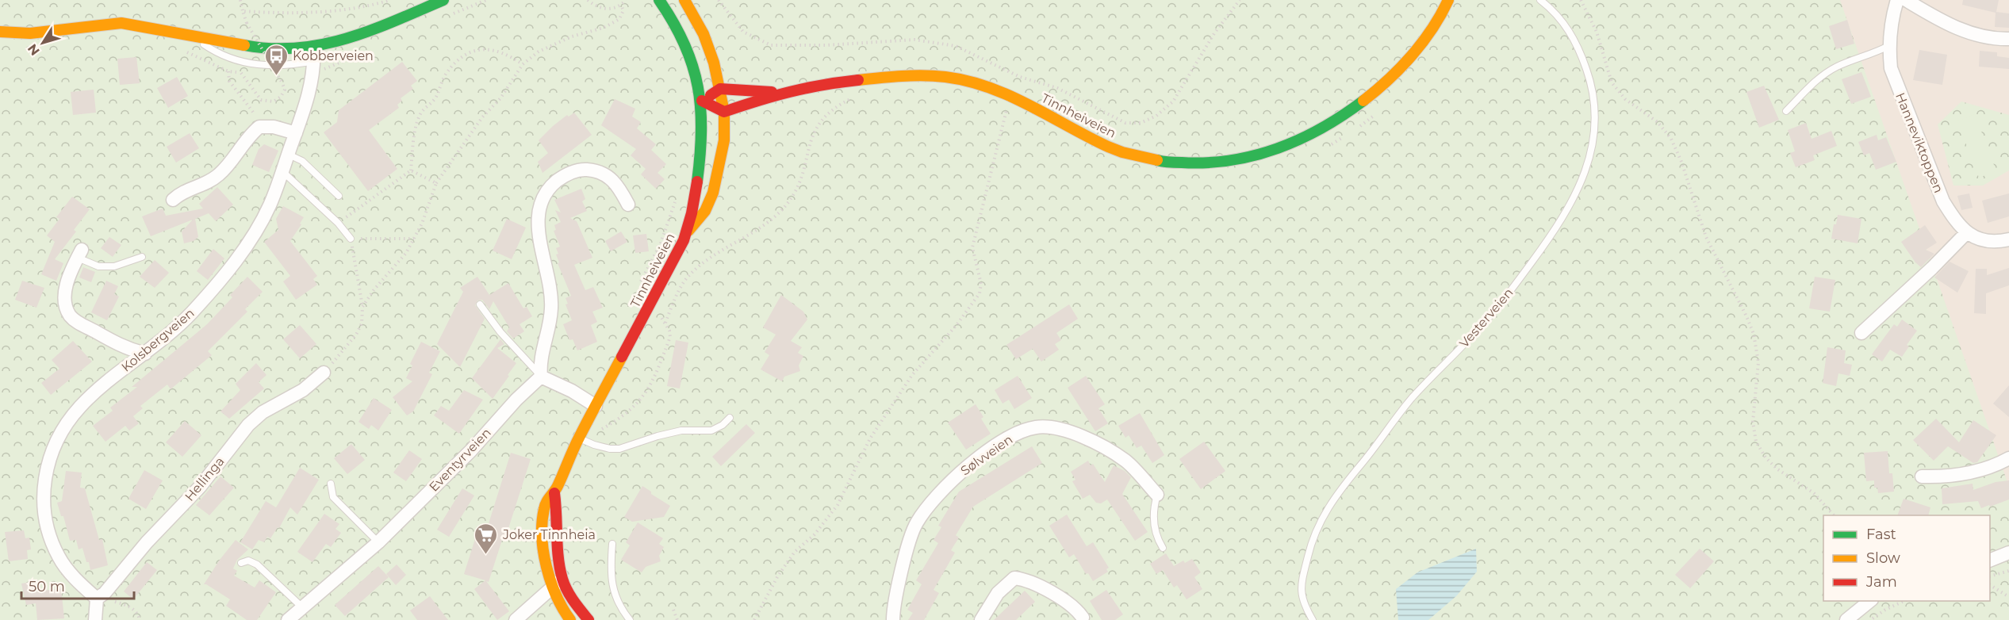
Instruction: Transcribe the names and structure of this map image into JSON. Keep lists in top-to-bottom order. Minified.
{"streets":{"street":["Tinnheiveien","Hanneviktoppen","Kolsbergveien","Sølvveien","Eventyrveien","Hellinga"],"lane":["Vesterveien"]},"crossings":[["Kolsbergveien","Hellinga"]],"places":{"bus stop":["Kobberveien"],"supermarket":["Joker Tinnheia"]},"legend":["Fast","Slow","Jam"],"scale_bar":"50 m","north":"bottom left"}
